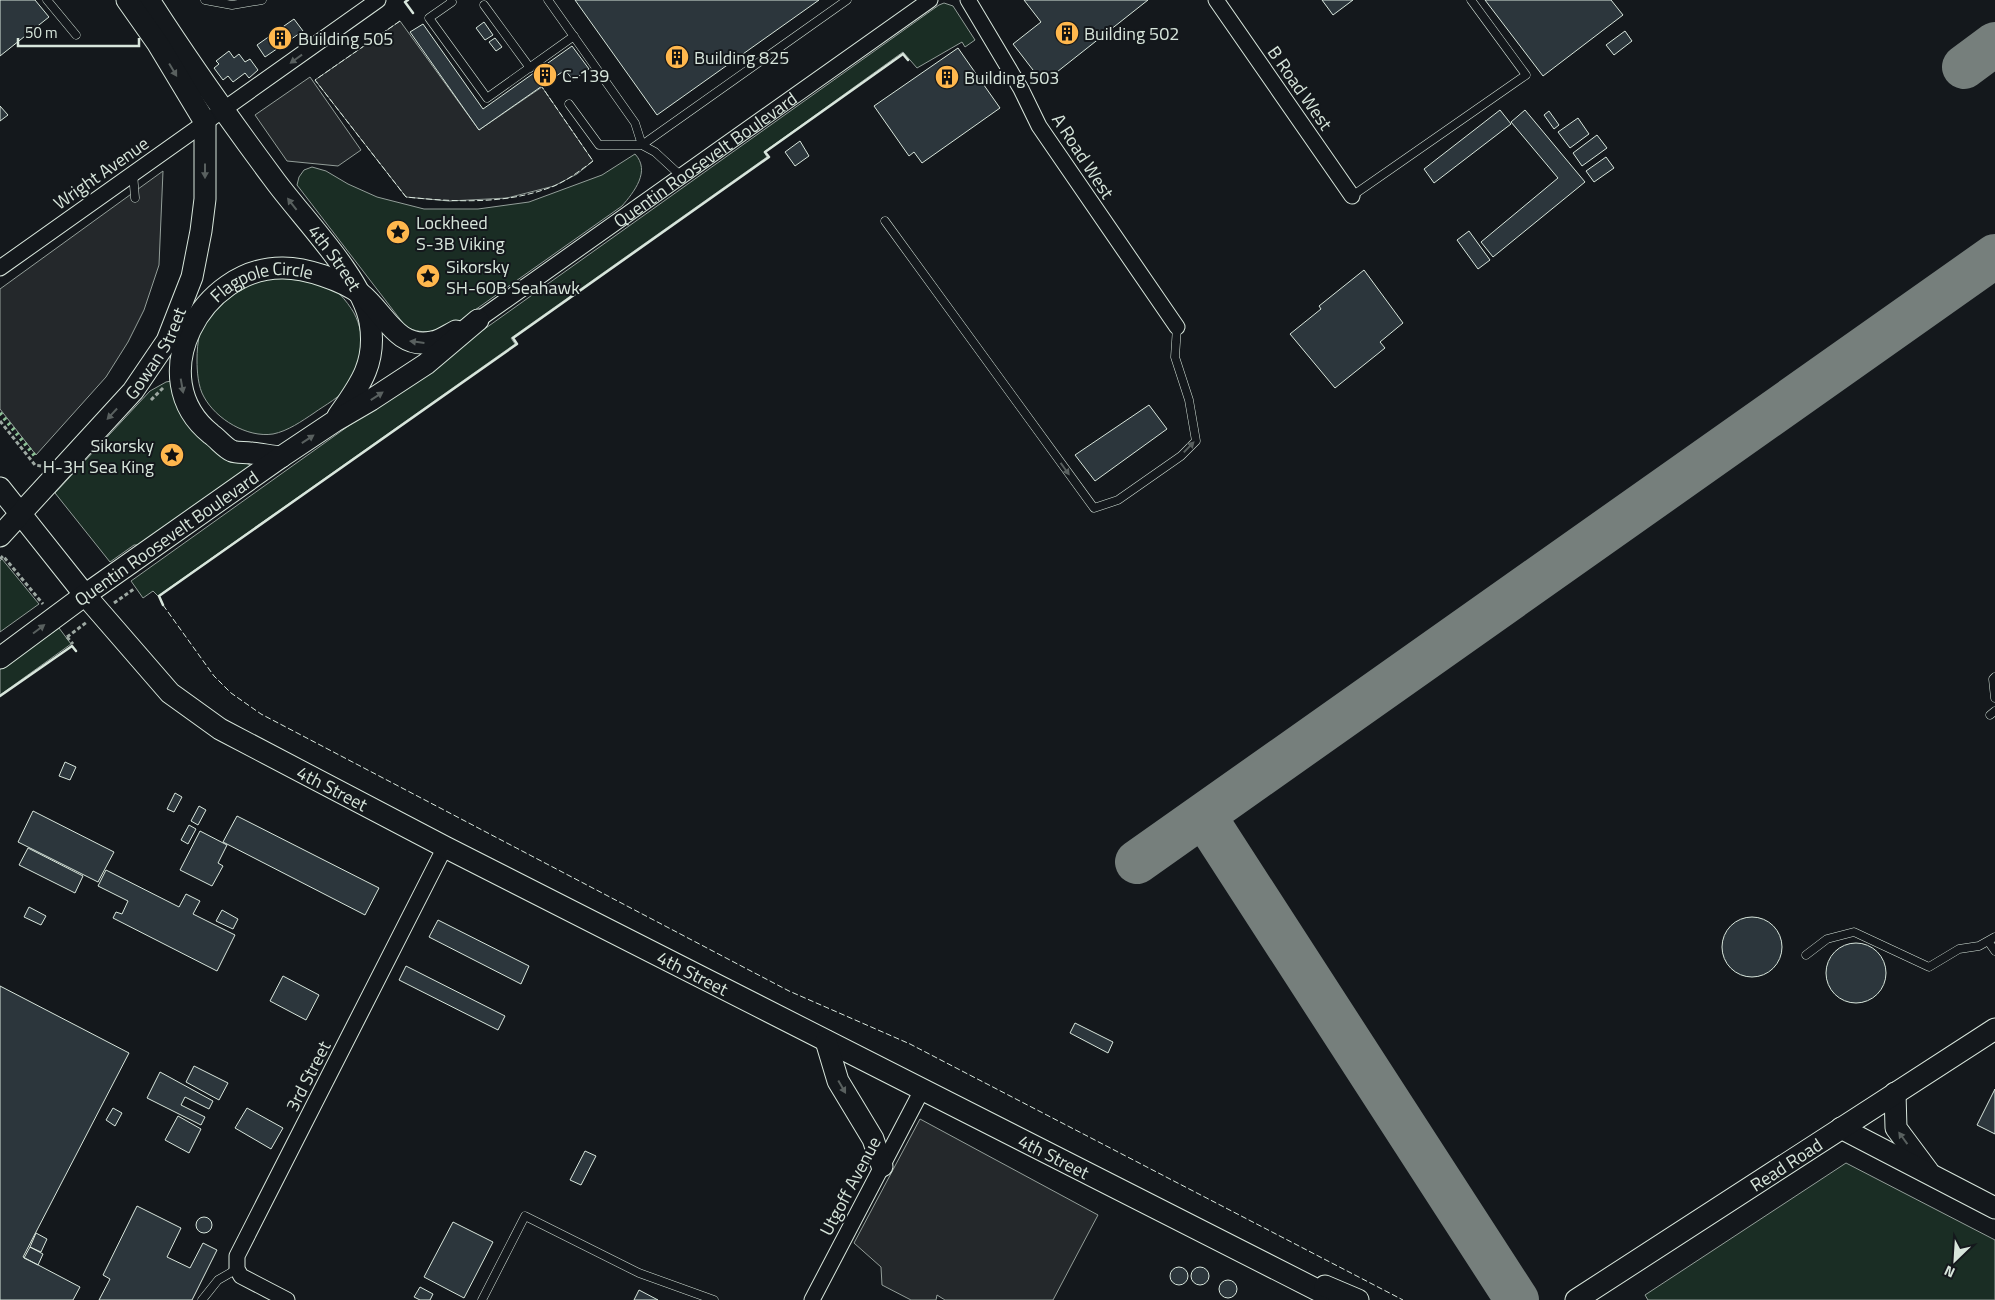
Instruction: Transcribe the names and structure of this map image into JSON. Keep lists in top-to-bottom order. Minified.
{"streets":{"main road":["Quentin Roosevelt Boulevard","4th Street","Flagpole Circle","Gowan Street","Read Road"],"street":["B Road West","A Road West","Wright Avenue","3rd Street","Utgoff Avenue"]},"crossings":[["Quentin Roosevelt Boulevard","4th Street"],["Quentin Roosevelt Boulevard","Flagpole Circle"],["Wright Avenue","4th Street"],["Wright Avenue","Gowan Street"],["4th Street","Flagpole Circle"],["4th Street","Gowan Street"],["4th Street","3rd Street"],["4th Street","Utgoff Avenue"]],"one_way":["Wright Avenue","Flagpole Circle","Gowan Street"],"places":{"building":["Building 502","Building 505","Building 825","C-139","Building 503"],"place":["Lockheed S-3B Viking","Sikorsky SH-60B Seahawk","Sikorsky H-3H Sea King"]},"scale_bar":"50 m","north":"bottom left"}
